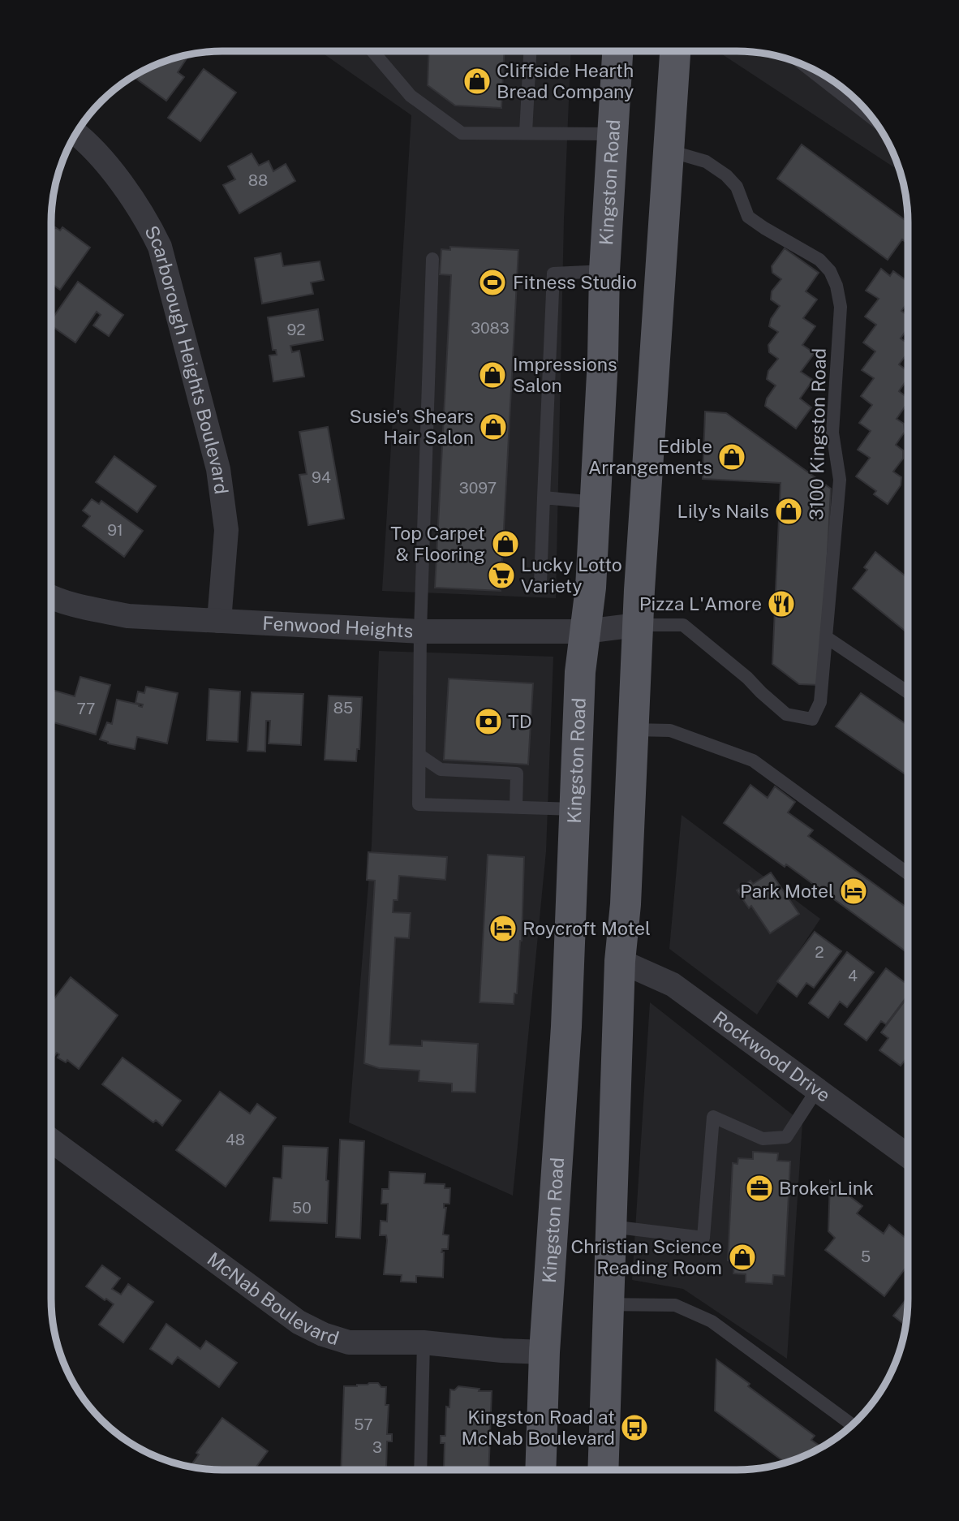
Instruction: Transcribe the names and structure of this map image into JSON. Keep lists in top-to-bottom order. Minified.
{"streets":{"main road":["Kingston Road"],"street":["Scarborough Heights Boulevard","Fenwood Heights","Rockwood Drive","McNab Boulevard"],"lane":["3100 Kingston Road"]},"crossings":[["Kingston Road","Fenwood Heights"],["Kingston Road","McNab Boulevard"],["Scarborough Heights Boulevard","Fenwood Heights"],["3100 Kingston Road","Fenwood Heights"]],"places":{"shop":["Cliffside Hearth Bread Company","Impressions Salon","Susie's Shears Hair Salon","Edible Arrangements","Lily's Nails","Top Carpet & Flooring","Christian Science Reading Room"],"sports":["Fitness Studio"],"supermarket":["Lucky Lotto Variety"],"restaurant":["Pizza L'Amore"],"bank":["TD"],"hotel":["Park Motel","Roycroft Motel"],"office":["BrokerLink"],"bus stop":["Kingston Road at McNab Boulevard"]},"house_numbers":["88","3083","92","94","3097","91","85","77","2","4","48","50","5","57","3"]}
